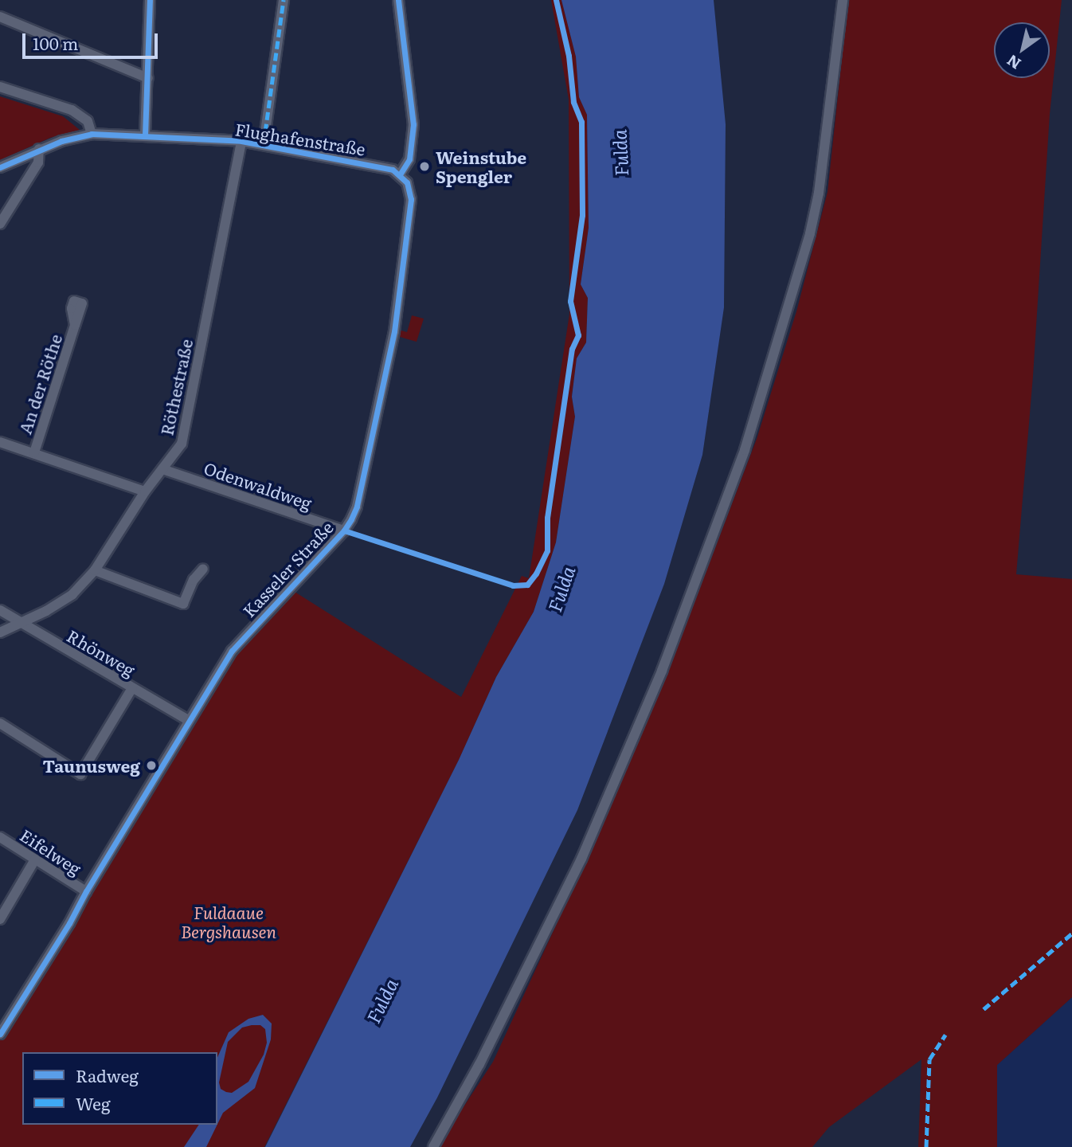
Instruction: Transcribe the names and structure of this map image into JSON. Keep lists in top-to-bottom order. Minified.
{"streets":{"street":["Flughafenstraße","An der Röthe","Röthestraße","Odenwaldweg","Kasseler Straße","Rhönweg","Eifelweg"]},"crossings":[["Flughafenstraße","Röthestraße"],["Flughafenstraße","Kasseler Straße"],["An der Röthe","Röthestraße"],["Röthestraße","Odenwaldweg"],["Röthestraße","Rhönweg"],["Odenwaldweg","Kasseler Straße"],["Kasseler Straße","Rhönweg"],["Kasseler Straße","Eifelweg"]],"water":["Fulda"],"parks":["Fuldaaue Bergshausen"],"places":["Weinstube Spengler","Taunusweg"],"legend":["Radweg","Weg"],"scale_bar":"100 m","north":"bottom left"}
